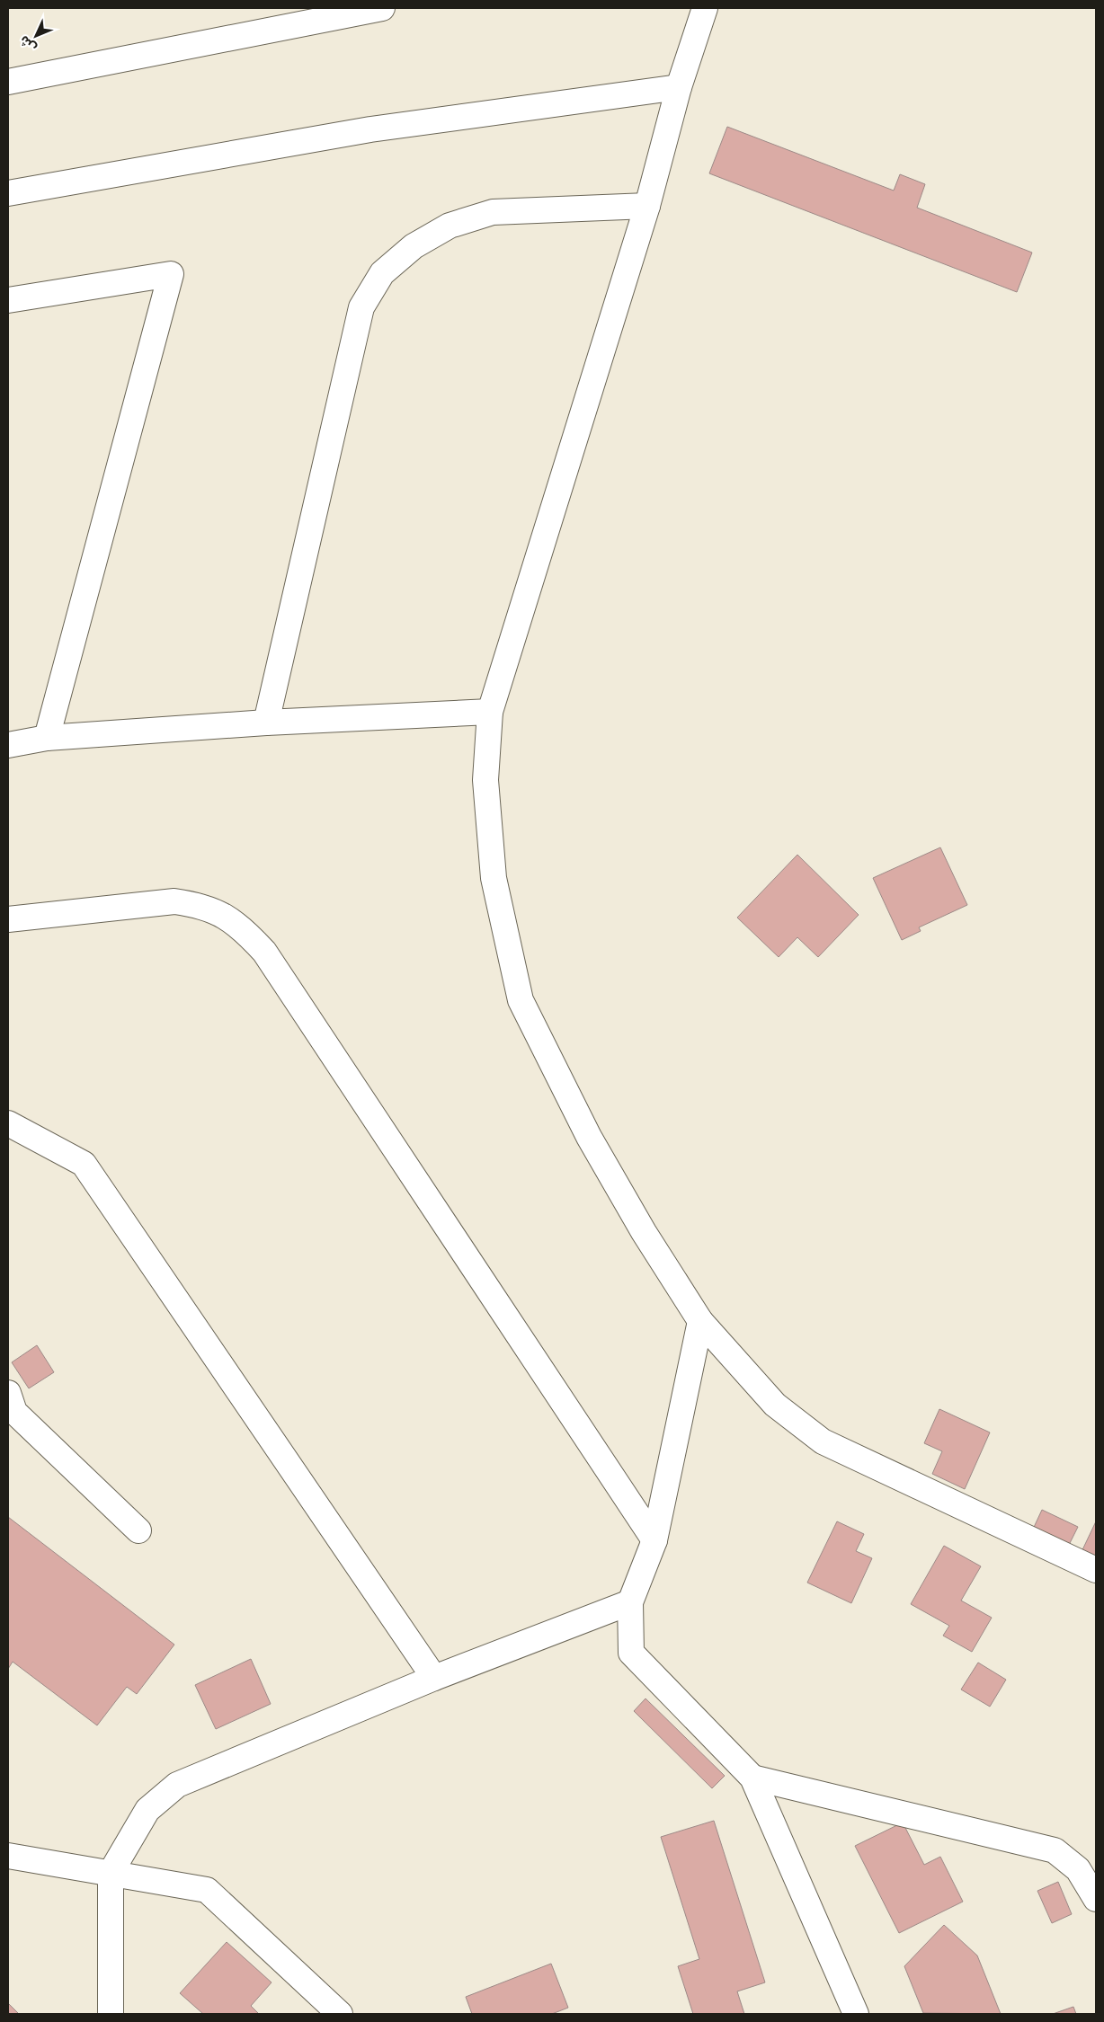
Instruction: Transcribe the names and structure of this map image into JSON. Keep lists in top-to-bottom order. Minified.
{"north":"bottom left"}
